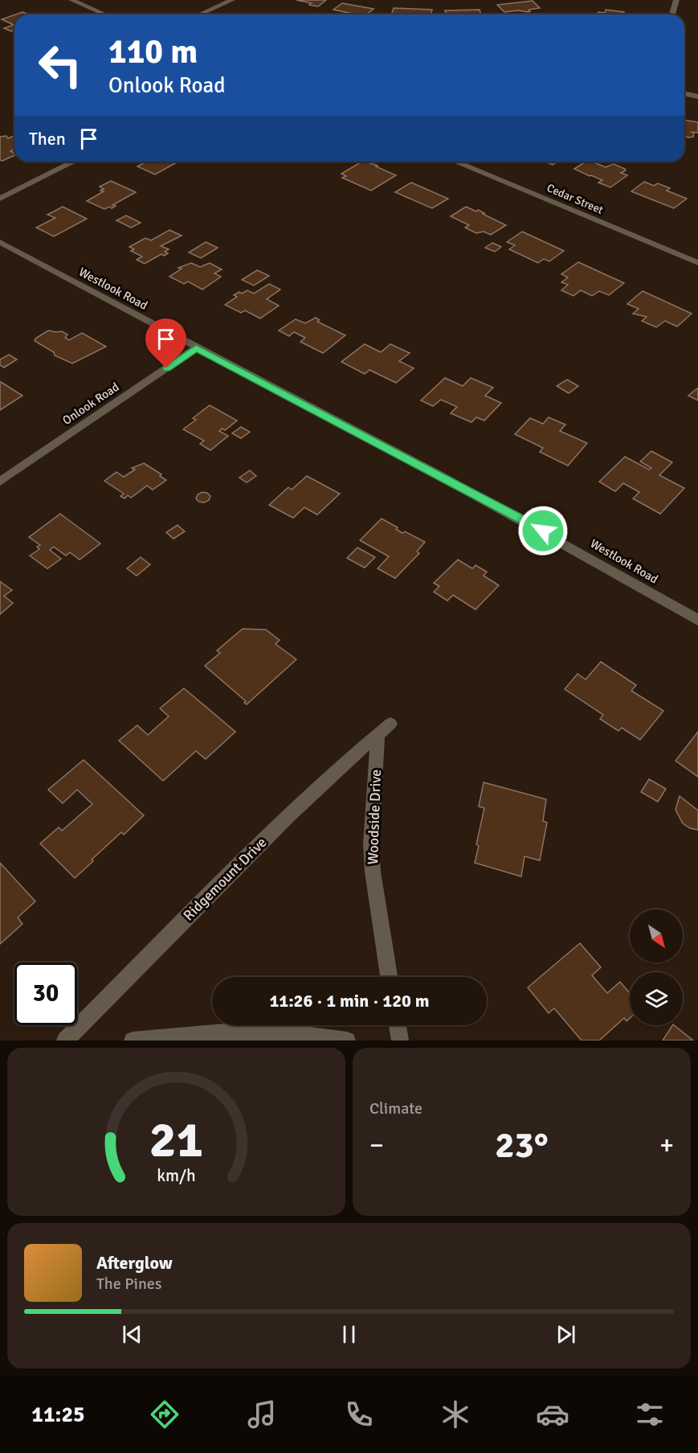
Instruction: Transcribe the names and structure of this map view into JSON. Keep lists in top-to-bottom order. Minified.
{"streets":{"street":["Cedar Street","Westlook Road","Onlook Road","Woodside Drive","Ridgemount Drive"]},"crossings":[["Westlook Road","Onlook Road"],["Woodside Drive","Ridgemount Drive"]],"north":"bottom right","page":{"turn":["110 m","Onlook Road"],"then":"Then","limit":"30","trip":"11:26 · 1 min · 120 m","tile":"Climate","heat":["−","23°","+"],"song":["Afterglow","The Pines"],"tabs":"11:25","gauge":["21","km/h"]}}
